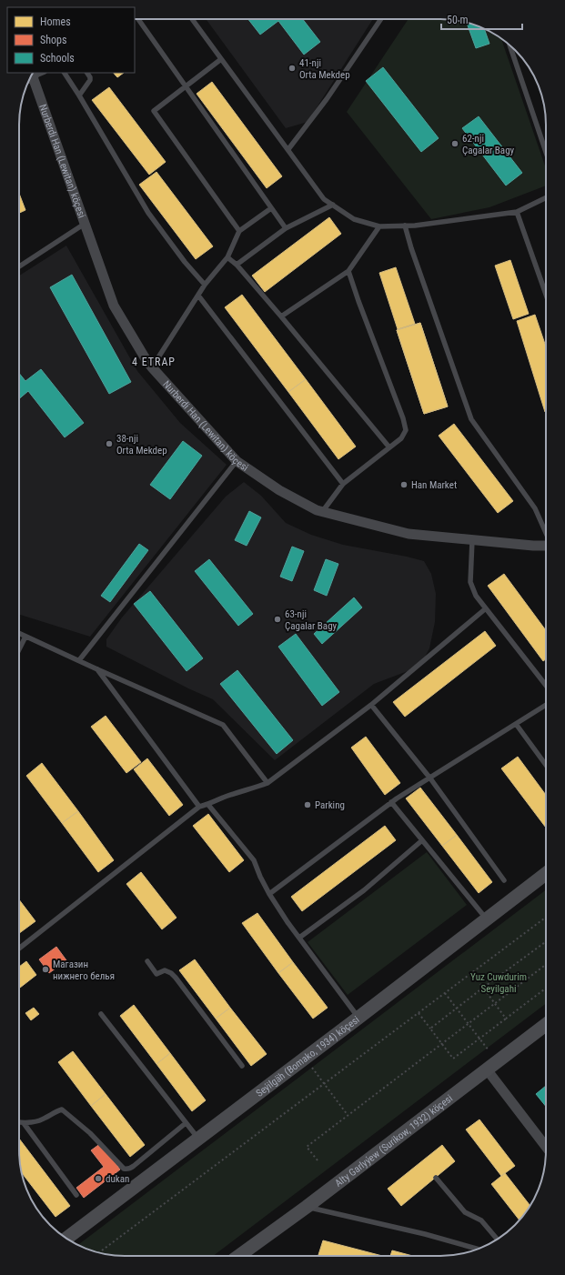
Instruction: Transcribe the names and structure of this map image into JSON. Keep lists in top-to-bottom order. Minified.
{"streets":{"street":["Nurberdi Han (Lewitan) köçesi","Seýilgäh (Bomako, 1934) köçesi","Alty Garlyýew (Surikow, 1932) köçesi"]},"districts":["4 ETRAP"],"parks":["Yuz Cuwdurim Seyilgahi"],"places":["41-nji Orta Mekdep","62-nji Çagalar Bagy","38-nji Orta Mekdep","Han Market","63-nji Çagalar Bagy","Parking","Магазин нижнего белья","dukan"],"legend":["Homes","Shops","Schools"],"scale_bar":"50 m"}
